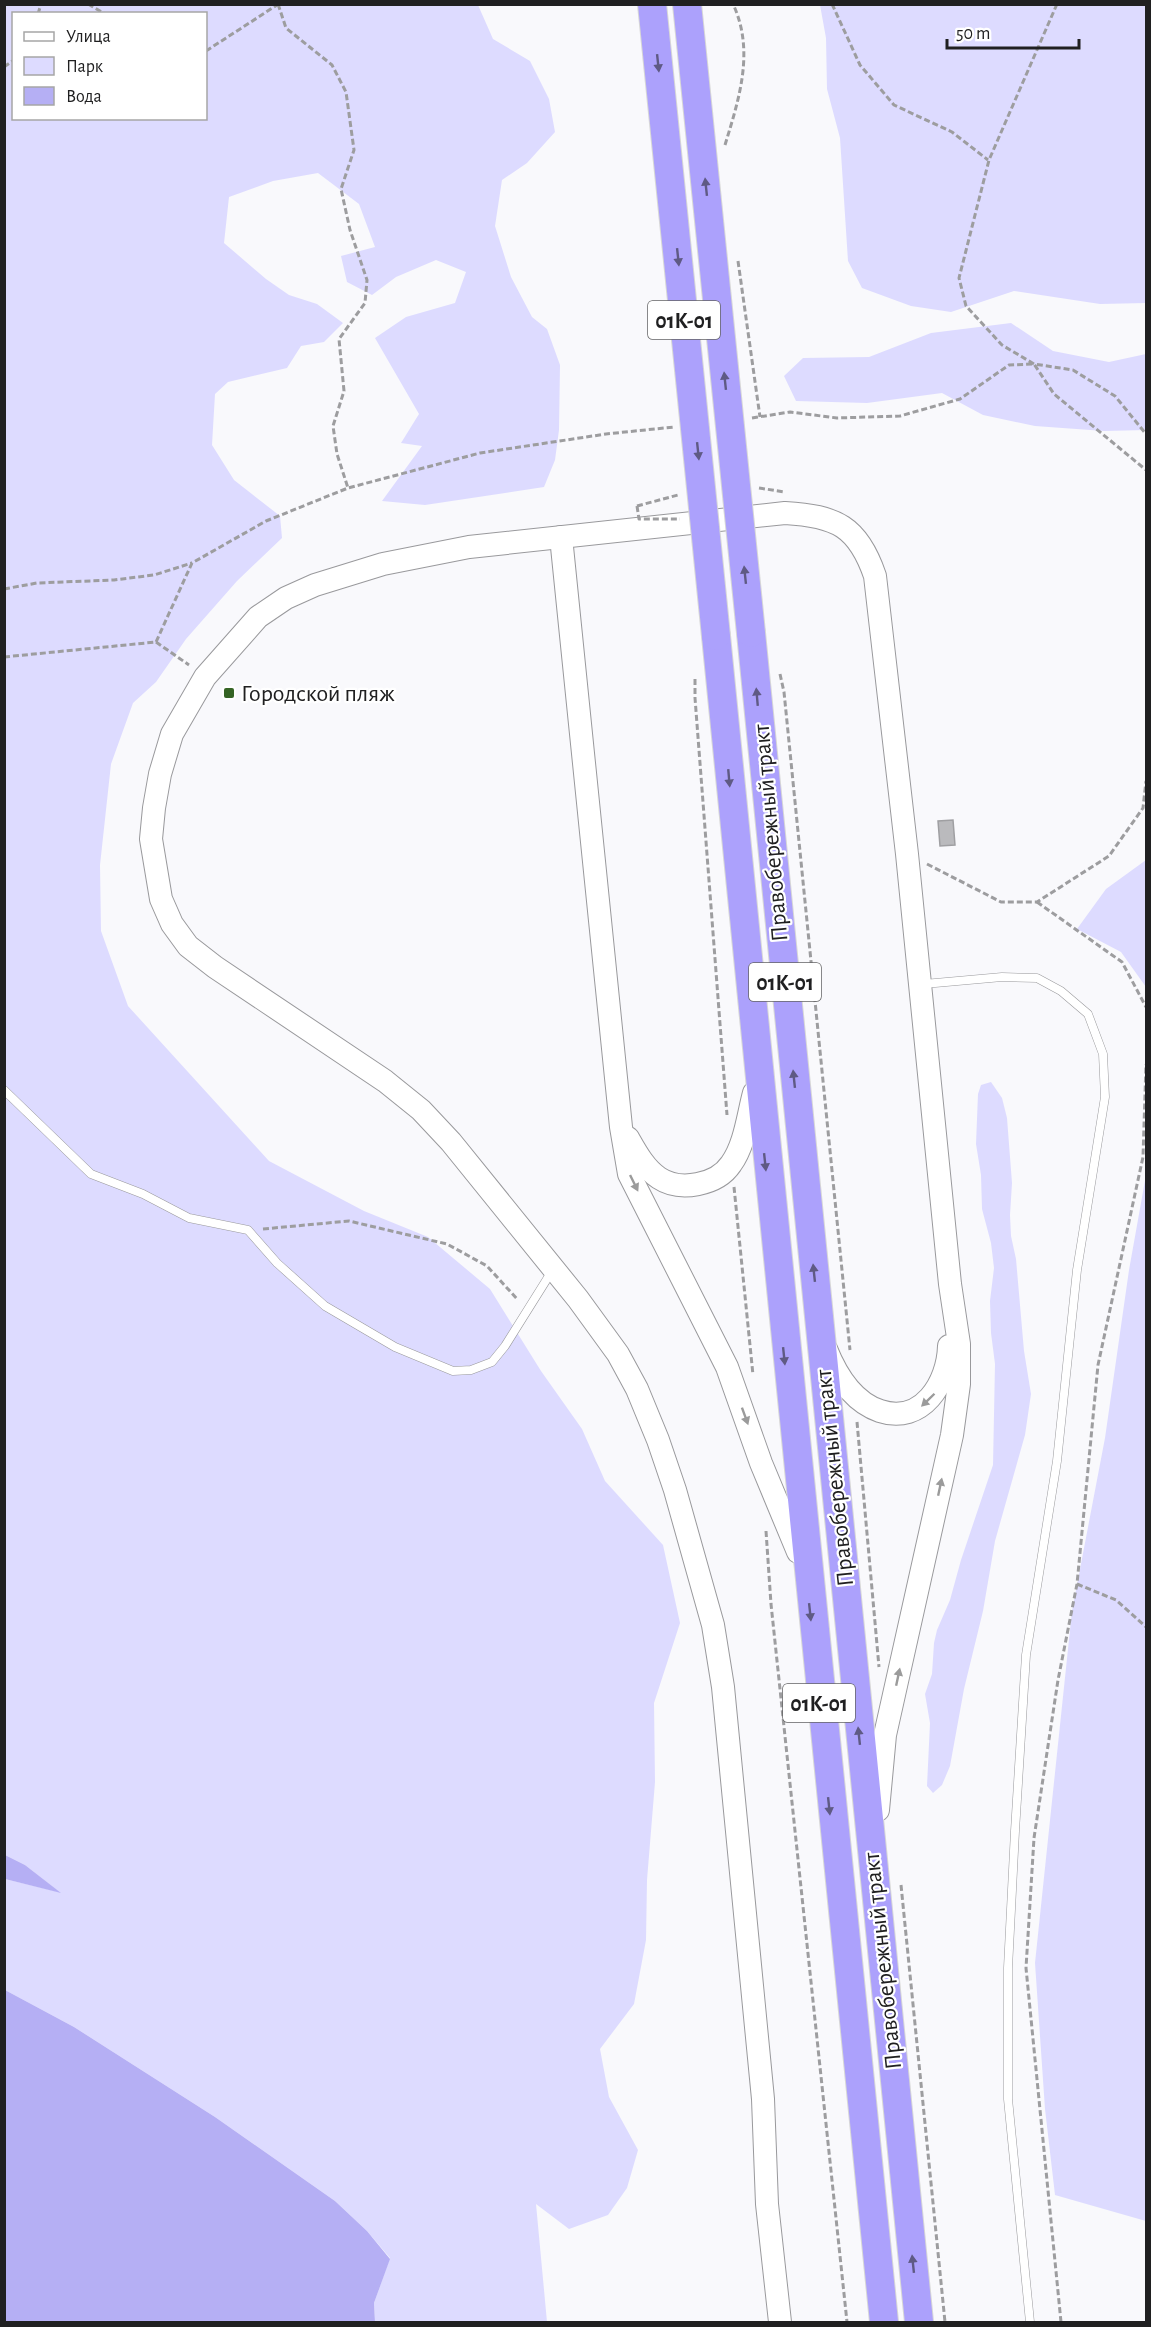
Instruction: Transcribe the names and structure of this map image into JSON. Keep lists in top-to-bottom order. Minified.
{"streets":{"highway":["01К-01","Правобережный тракт"]},"places":{"transit":["Городской пляж"]},"legend":["Улица","Парк","Вода"],"scale_bar":"50 m"}
